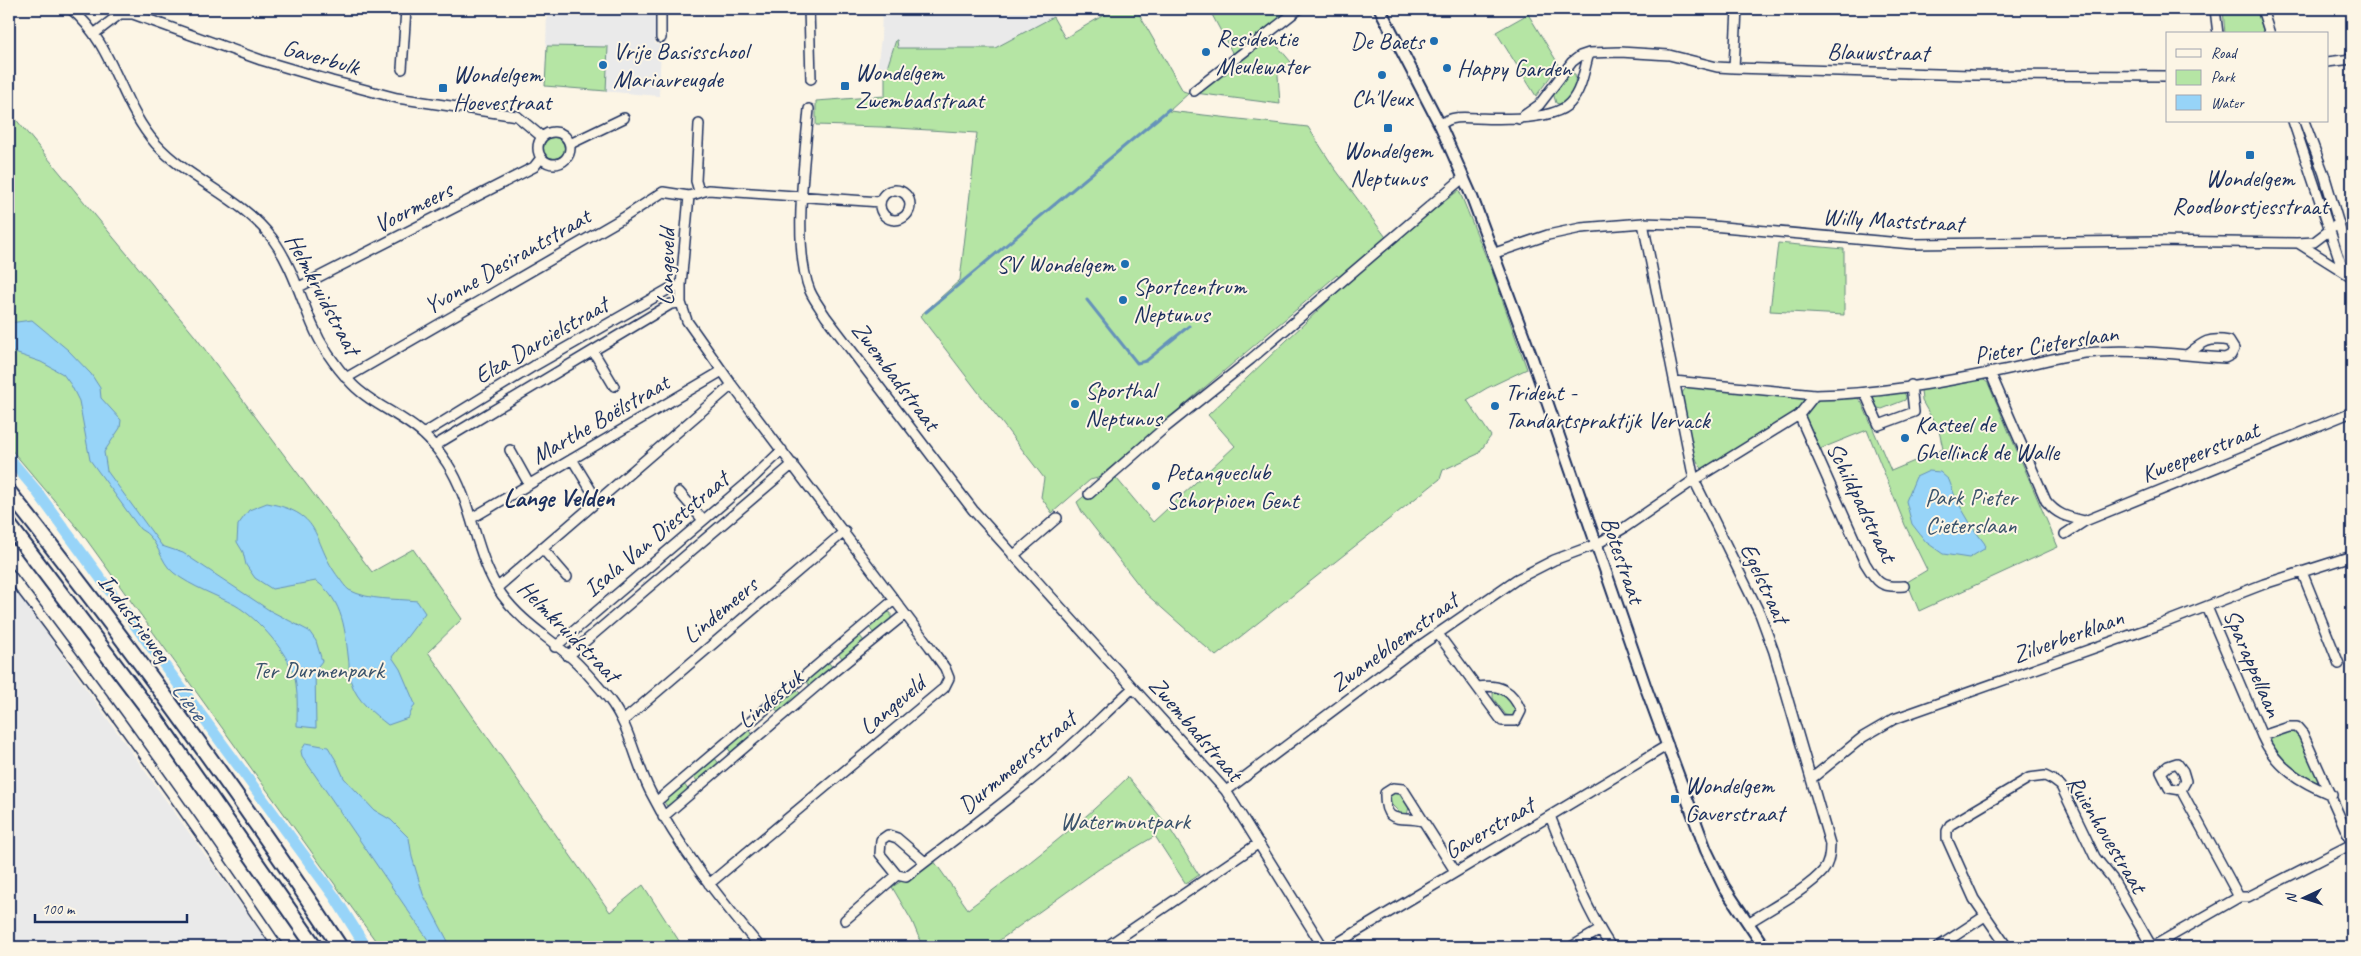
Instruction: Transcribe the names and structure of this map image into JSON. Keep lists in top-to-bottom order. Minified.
{"streets":{"highway":["Industrieweg"],"street":["Blauwstraat","Gaverbulk","Voormeers","Willy Maststraat","Yvonne Desirantstraat","Langeveld","Helmkruidstraat","Elza Darcielstraat","Pieter Cieterslaan","Zwembadstraat","Marthe Boëlstraat","Kweepeerstraat","Schildpadstraat","Isala Van Dieststraat","Botestraat","Egelstraat","Lindemeers","Zilverberklaan","Zwanebloemstraat","Sparappellaan","Lindestuk","Durmmeersstraat","Gaverstraat","Ruienhovestraat"]},"crossings":[["Gaverbulk","Voormeers"],["Gaverbulk","Helmkruidstraat"],["Voormeers","Helmkruidstraat"],["Willy Maststraat","Botestraat"],["Willy Maststraat","Egelstraat"],["Yvonne Desirantstraat","Langeveld"],["Yvonne Desirantstraat","Helmkruidstraat"],["Langeveld","Helmkruidstraat"],["Langeveld","Elza Darcielstraat"],["Langeveld","Marthe Boëlstraat"],["Langeveld","Isala Van Dieststraat"],["Langeveld","Lindemeers"],["Langeveld","Lindestuk"],["Helmkruidstraat","Elza Darcielstraat"],["Helmkruidstraat","Marthe Boëlstraat"],["Helmkruidstraat","Isala Van Dieststraat"],["Helmkruidstraat","Lindemeers"],["Helmkruidstraat","Lindestuk"],["Pieter Cieterslaan","Egelstraat"],["Pieter Cieterslaan","Zwanebloemstraat"],["Zwembadstraat","Zwanebloemstraat"],["Zwembadstraat","Durmmeersstraat"],["Schildpadstraat","Zwanebloemstraat"],["Botestraat","Egelstraat"],["Botestraat","Zwanebloemstraat"],["Botestraat","Gaverstraat"],["Egelstraat","Zilverberklaan"],["Egelstraat","Zwanebloemstraat"],["Zilverberklaan","Sparappellaan"]],"districts":["Lange Velden"],"water":["Lieve"],"parks":["Park Pieter Cieterslaan","Ter Durmenpark","Watermuntpark"],"places":{"other":["De Baets","Residentie Meulewater","Vrije Basisschool Mariavreugde","Happy Garden","Ch'Veux","SV Wondelgem","Sportcentrum Neptunus","Sporthal Neptunus","Trident - Tandartspraktijk Vervack","Kasteel de Ghellinck de Walle","Petanqueclub Schorpioen Gent"],"transit":["Wondelgem Zwembadstraat","Wondelgem Hoevestraat","Wondelgem Neptunus","Wondelgem Roodborstjesstraat","Wondelgem Gaverstraat"]},"legend":["Road","Park","Water"],"scale_bar":"100 m","north":"left"}
